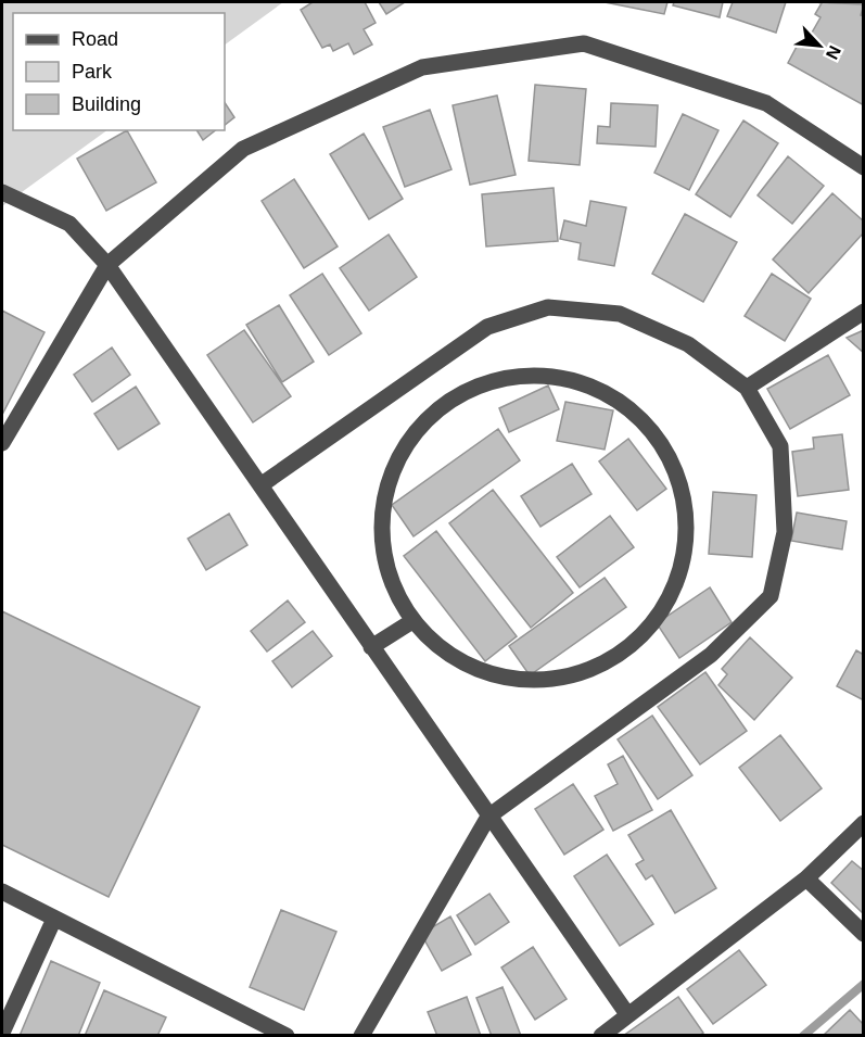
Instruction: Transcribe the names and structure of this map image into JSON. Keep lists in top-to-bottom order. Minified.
{"legend":["Road","Park","Building"],"north":"bottom right"}
